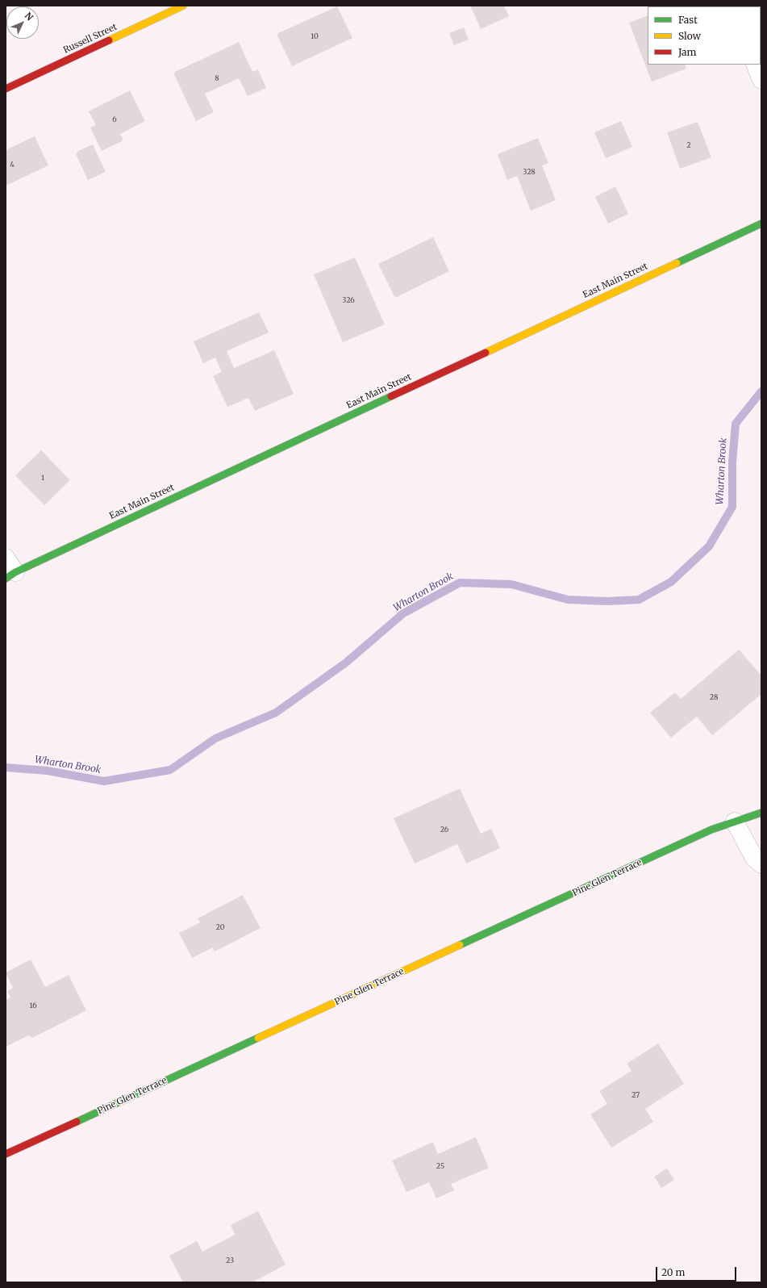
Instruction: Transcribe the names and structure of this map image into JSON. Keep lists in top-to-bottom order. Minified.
{"streets":{"street":["Russell Street","East Main Street","Pine Glen Terrace"]},"water":["Wharton Brook"],"house_numbers":["10","8","6","2","4","328","326","1","28","26","20","16","27","25","23"],"legend":["Fast","Slow","Jam"],"scale_bar":"20 m","north":"top right"}
